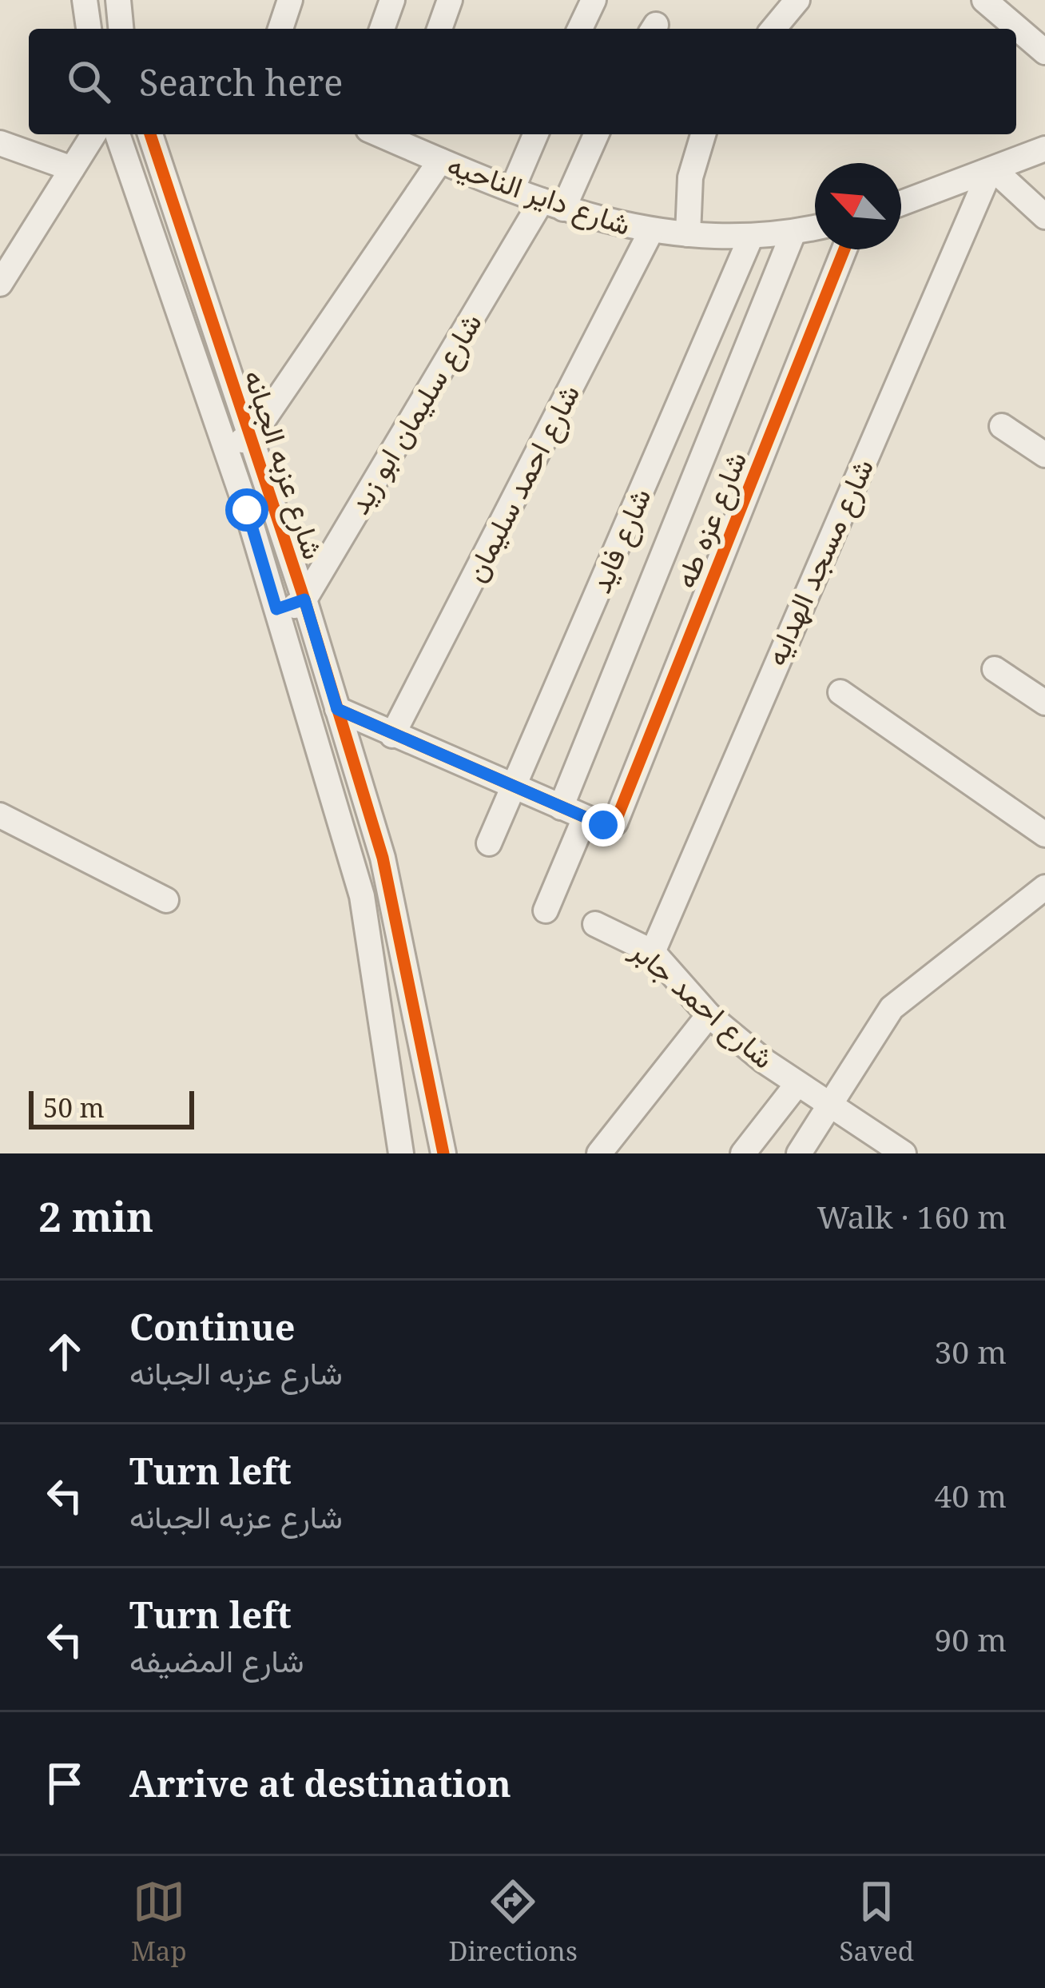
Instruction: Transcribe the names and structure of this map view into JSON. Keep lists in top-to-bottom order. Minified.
{"streets":{"street":["شارع داير الناحيه","شارع سليمان ابو زيد","شارع عزبه الجبانه","شارع احمد سليمان","شارع عزه طه","شارع فايد","شارع مسجد الهدايه","شارع احمد جابر"]},"crossings":[["شارع داير الناحيه","شارع سليمان ابو زيد"],["شارع داير الناحيه","شارع احمد سليمان"],["شارع داير الناحيه","شارع فايد"],["شارع سليمان ابو زيد","شارع عزبه الجبانه"],["شارع مسجد الهدايه","شارع احمد جابر"]],"scale_bar":"50 m","north":"top left","page":{"search":"Search here","scale":"50 m","heading":["2 min","Walk · 160 m"],"list":[["Continue","شارع عزبه الجبانه","30 m"],["Turn left","شارع عزبه الجبانه","40 m"],["Turn left","شارع المضيفه","90 m"],"Arrive at destination"],"nav":["Map","Directions","Saved"]}}
